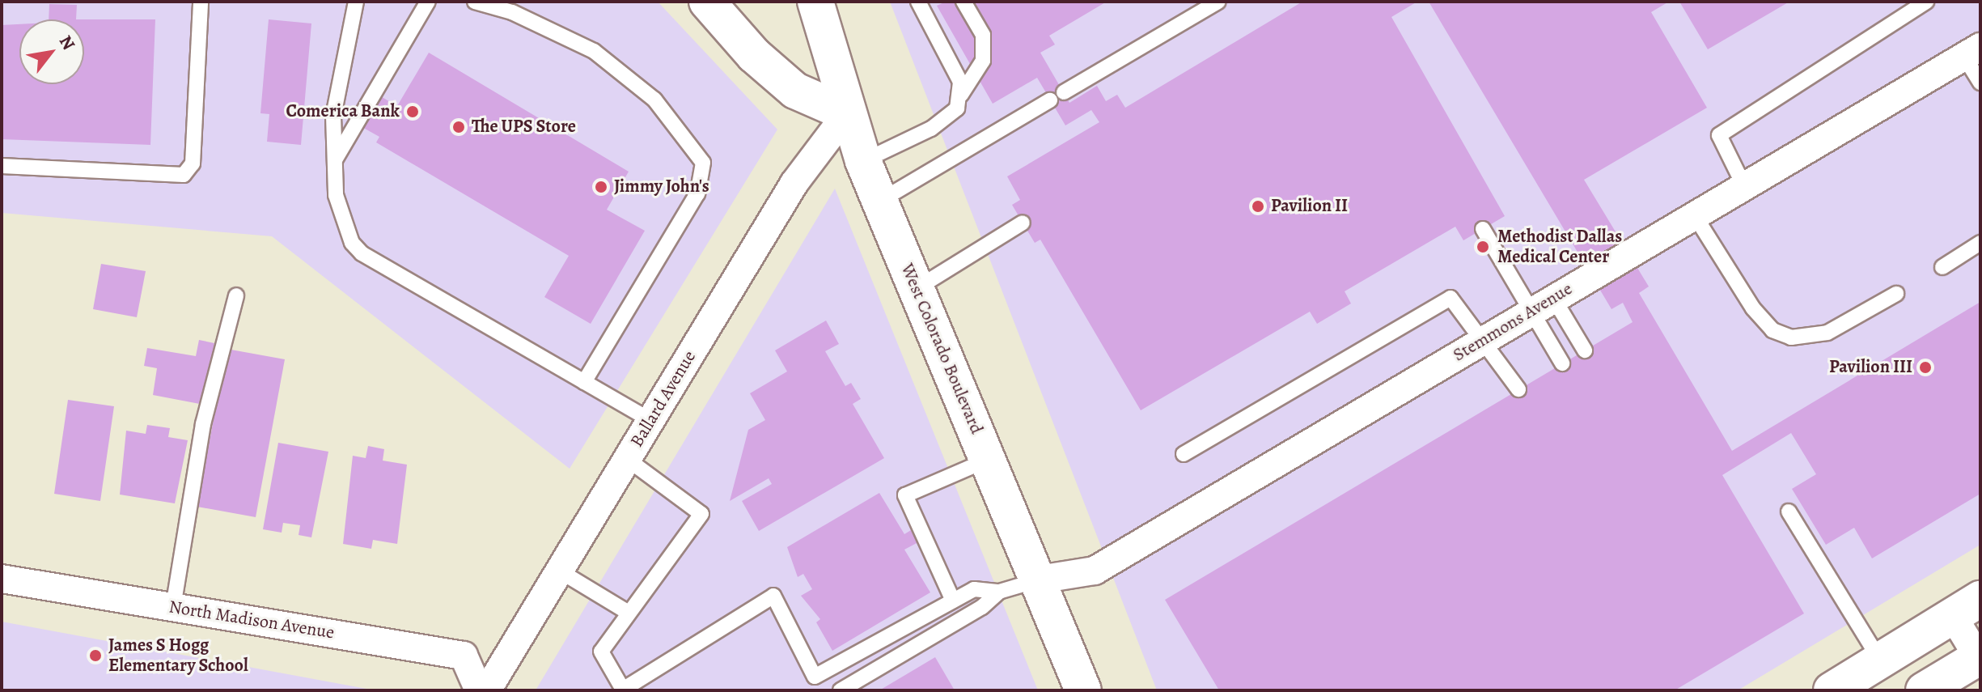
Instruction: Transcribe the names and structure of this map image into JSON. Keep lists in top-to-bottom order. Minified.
{"streets":{"street":["Stemmons Avenue","West Colorado Boulevard","Ballard Avenue","North Madison Avenue"]},"crossings":[["Stemmons Avenue","West Colorado Boulevard"],["West Colorado Boulevard","Ballard Avenue"]],"places":["Comerica Bank","The UPS Store","Jimmy John's","Pavilion II","Methodist Dallas Medical Center","Pavilion III","James S Hogg Elementary School"],"north":"top right"}
